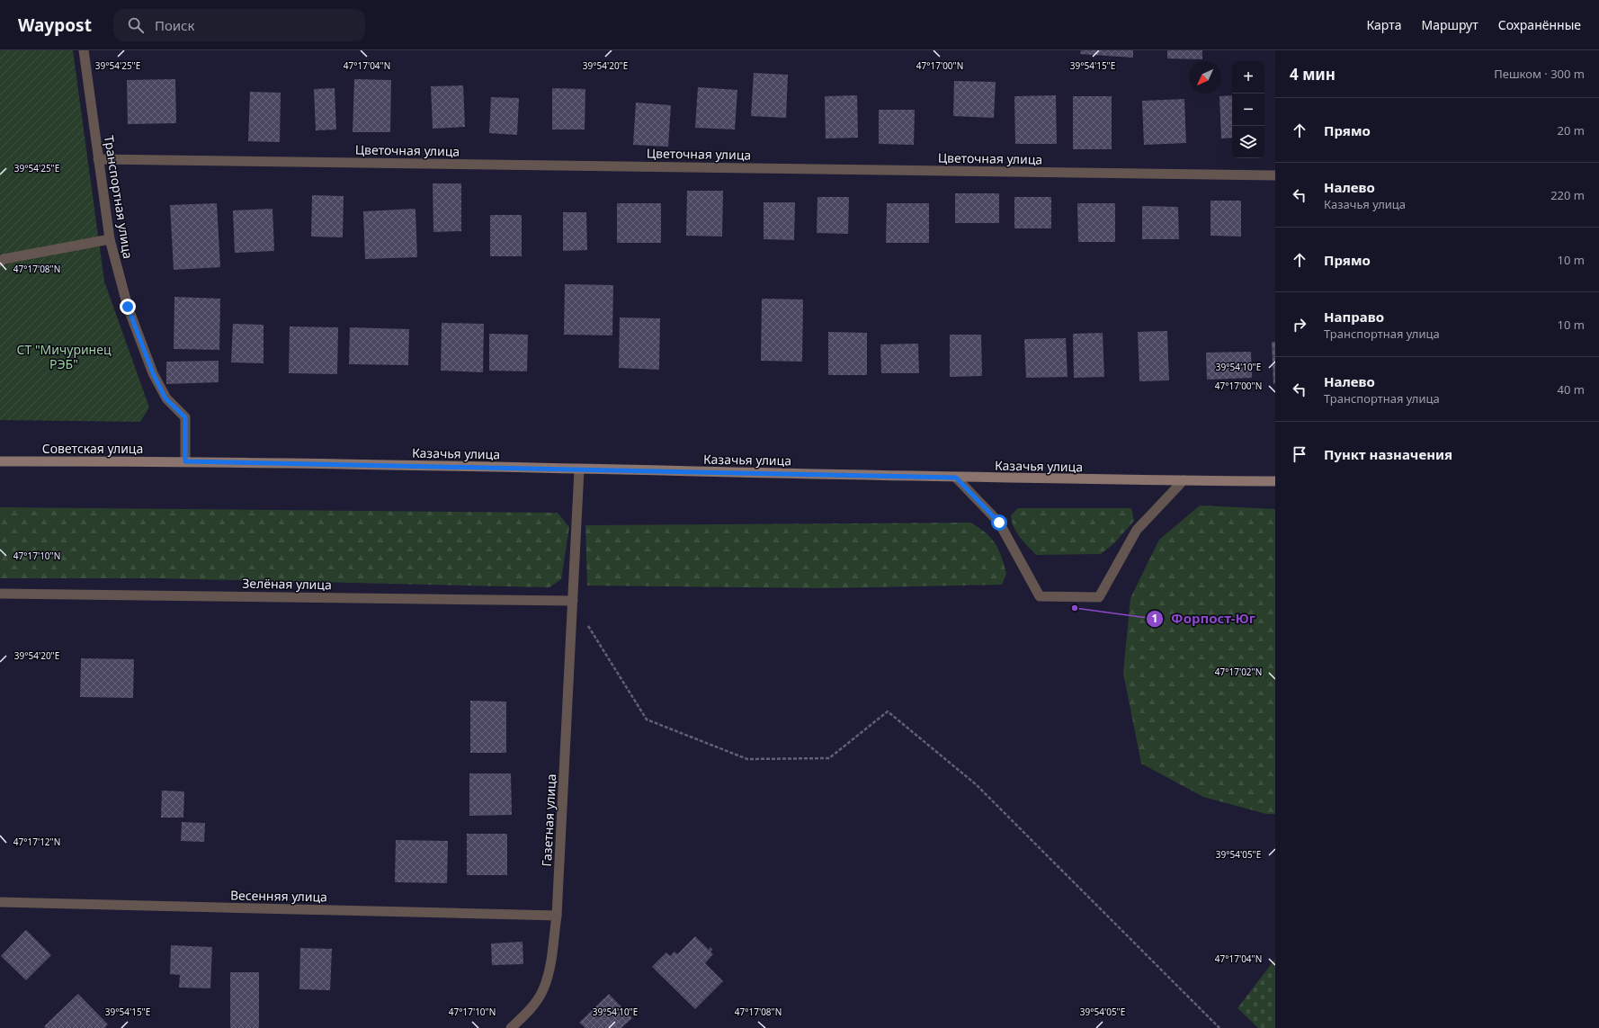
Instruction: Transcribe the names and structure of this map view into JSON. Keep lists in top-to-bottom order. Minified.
{"streets":{"main road":["Советская улица","Казачья улица"],"street":["Цветочная улица","Транспортная улица","Зелёная улица","Газетная улица","Весенняя улица"]},"crossings":[["Цветочная улица","Транспортная улица"],["Транспортная улица","Советская улица"],["Советская улица","Казачья улица"],["Казачья улица","Газетная улица"],["Зелёная улица","Газетная улица"],["Газетная улица","Весенняя улица"]],"parks":["СТ \"Мичуринец РЭБ\""],"places":["Форпост-Юг"],"north":"bottom left","page":{"header":"Waypost","search":"Поиск","nav":["Карта","Маршрут","Сохранённые"],"heading":["4 мин","Пешком · 300 m"],"map_buttons":["+","−"],"list":[["Прямо","20 m"],["Налево","Казачья улица","220 m"],["Прямо","10 m"],["Направо","Транспортная улица","10 m"],["Налево","Транспортная улица","40 m"],"Пункт назначения"]},"coordinates":["39°54'25\"E","47°17'04\"N","39°54'20\"E","47°17'00\"N","39°54'15\"E","47°17'08\"N","39°54'10\"E","47°17'10\"N","47°17'02\"N","47°17'12\"N","39°54'05\"E"]}
